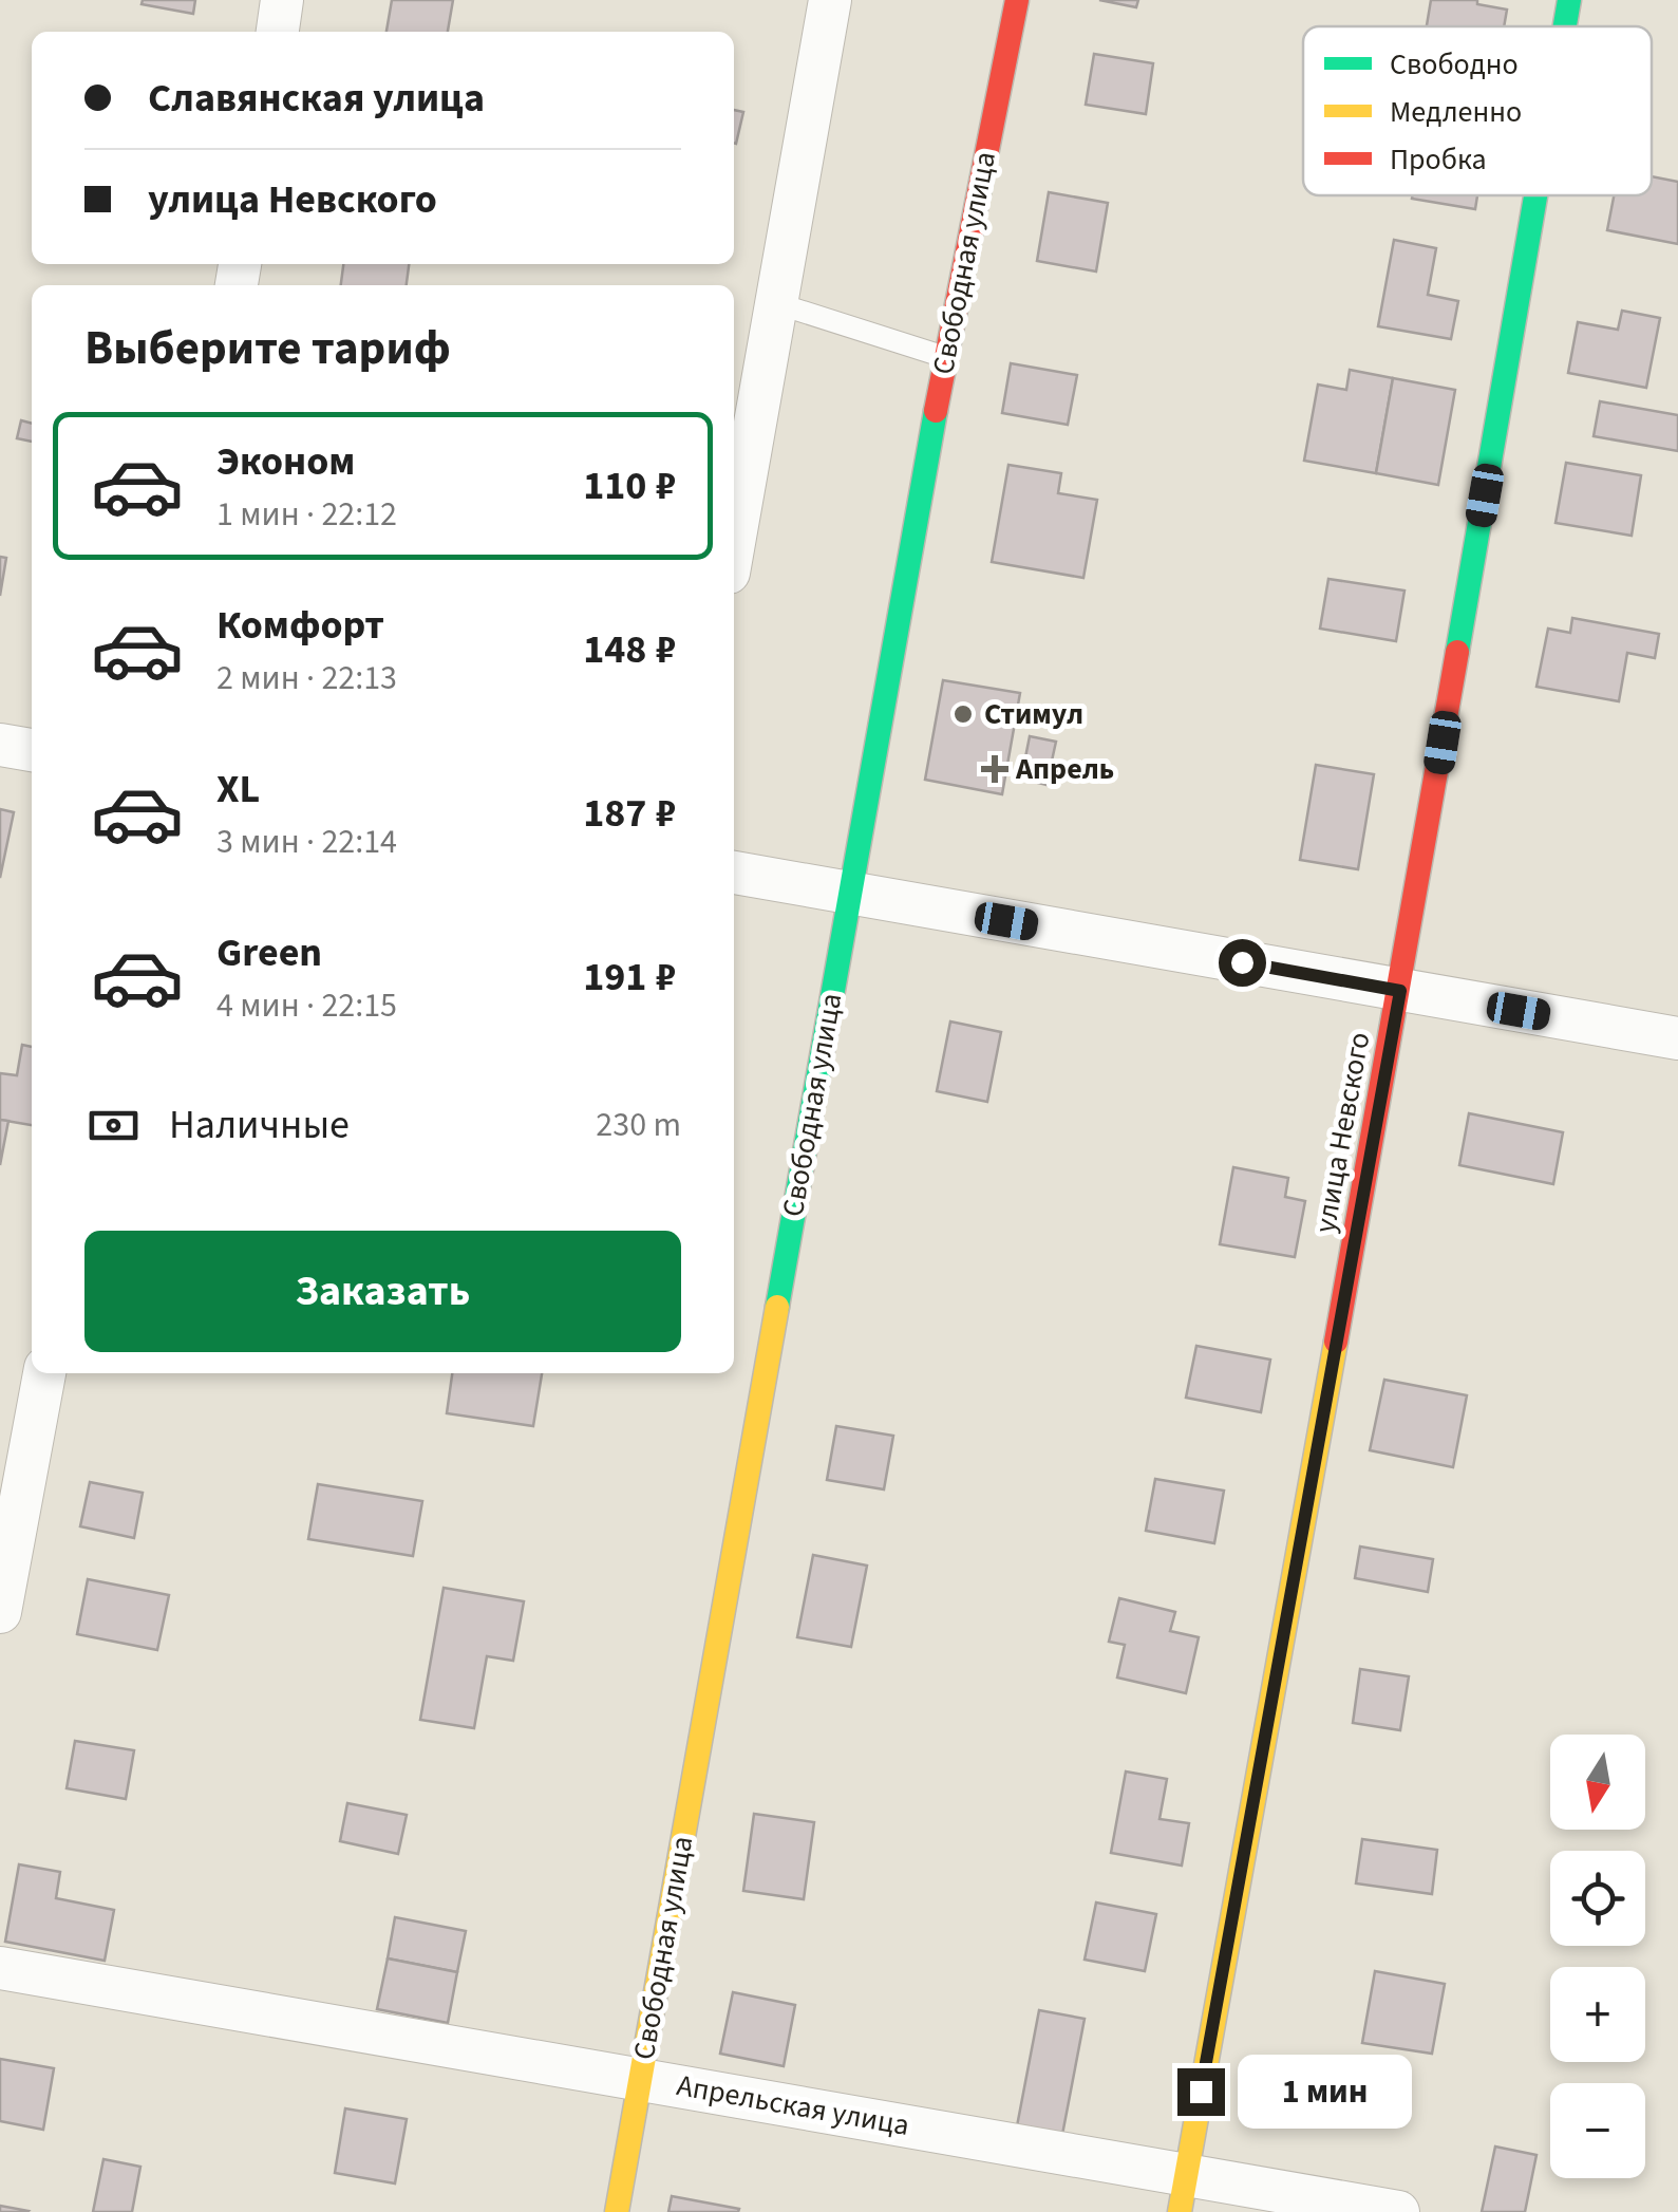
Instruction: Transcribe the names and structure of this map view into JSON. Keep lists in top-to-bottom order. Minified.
{"streets":{"street":["Свободная улица","улица Невского","Апрельская улица"]},"crossings":[["Свободная улица","Апрельская улица"],["улица Невского","Апрельская улица"]],"places":{"other":["Стимул"],"health":["Апрель"]},"legend":["Свободно","Медленно","Пробка"],"north":"bottom","page":{"banner":["Славянская улица","улица Невского"],"heading":"Выберите тариф","list":[{"name":"Эконом","note":"1 мин · 22:12","value":"110 ₽"},{"name":"Комфорт","note":"2 мин · 22:13","value":"148 ₽"},{"name":"XL","note":"3 мин · 22:14","value":"187 ₽"},{"name":"Green","note":"4 мин · 22:15","value":"191 ₽"}],"pay":["Наличные","230 m"],"buttons":"Заказать","map_buttons":["+","−"],"bubble":"1 мин"}}
